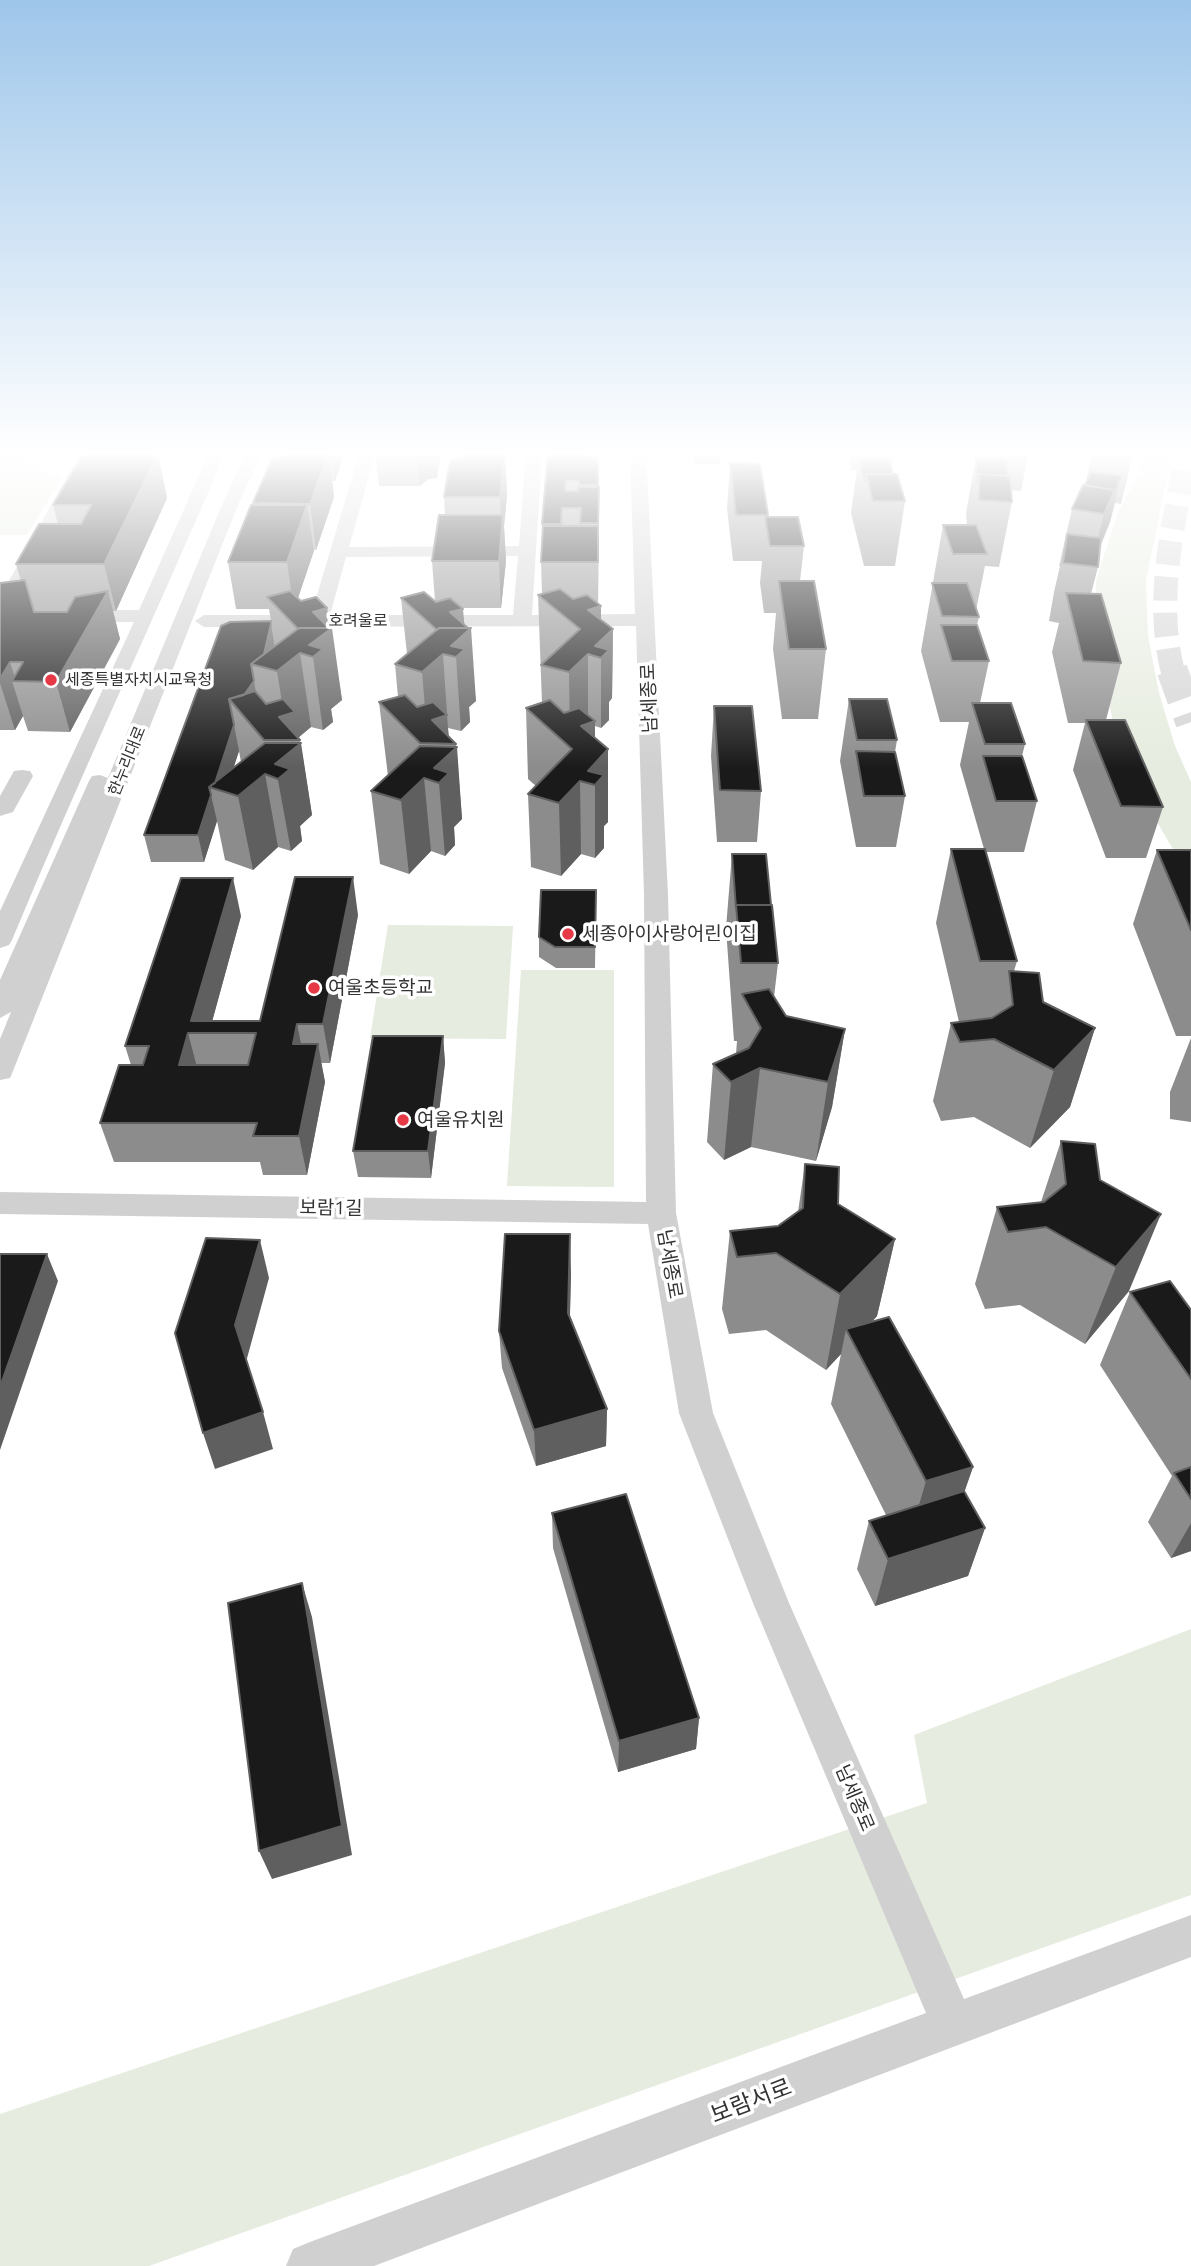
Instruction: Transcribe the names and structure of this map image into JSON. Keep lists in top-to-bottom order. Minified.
{"streets":{"street":["호려울로","남세종로","한누리대로","보람1길","보람서로"]},"crossings":[["호려울로","남세종로"],["남세종로","보람1길"],["남세종로","보람서로"]],"places":["세종특별자치시교육청","세종아이사랑어린이집","여울초등학교","여울유치원"]}
